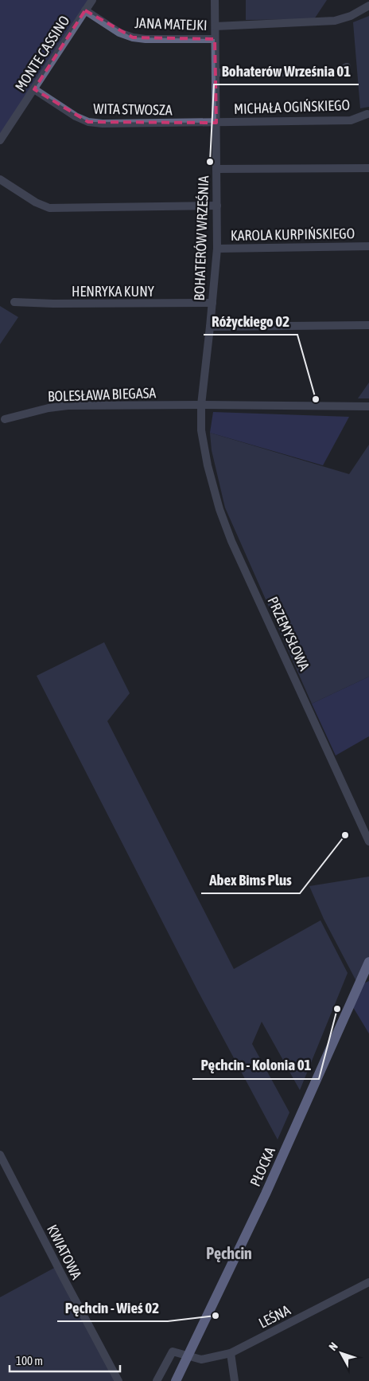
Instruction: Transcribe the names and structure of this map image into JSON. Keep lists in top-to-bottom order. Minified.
{"streets":{"main road":["PŁOCKA"],"street":["JANA MATEJKI","MONTE CASSINO","MICHAŁA OGIŃSKIEGO","WITA STWOSZA","KAROLA KURPIŃSKIEGO","BOHATERÓW WRZEŚNIA","HENRYKA KUNY","BOLESŁAWA BIEGASA","PRZEMYSŁOWA","KWIATOWA","LEŚNA"]},"crossings":[["JANA MATEJKI","MONTE CASSINO"],["JANA MATEJKI","BOHATERÓW WRZEŚNIA"],["MONTE CASSINO","WITA STWOSZA"],["MICHAŁA OGIŃSKIEGO","WITA STWOSZA"],["MICHAŁA OGIŃSKIEGO","BOHATERÓW WRZEŚNIA"],["WITA STWOSZA","BOHATERÓW WRZEŚNIA"],["KAROLA KURPIŃSKIEGO","BOHATERÓW WRZEŚNIA"],["BOHATERÓW WRZEŚNIA","HENRYKA KUNY"],["BOHATERÓW WRZEŚNIA","BOLESŁAWA BIEGASA"],["BOHATERÓW WRZEŚNIA","PRZEMYSŁOWA"],["BOLESŁAWA BIEGASA","PRZEMYSŁOWA"],["PŁOCKA","LEŚNA"]],"districts":["Pęchcin"],"places":["Bohaterów Września 01","Różyckiego 02","Abex Bims Plus","Pęchcin - Kolonia 01","Pęchcin - Wieś 02"],"scale_bar":"100 m","north":"top left"}
